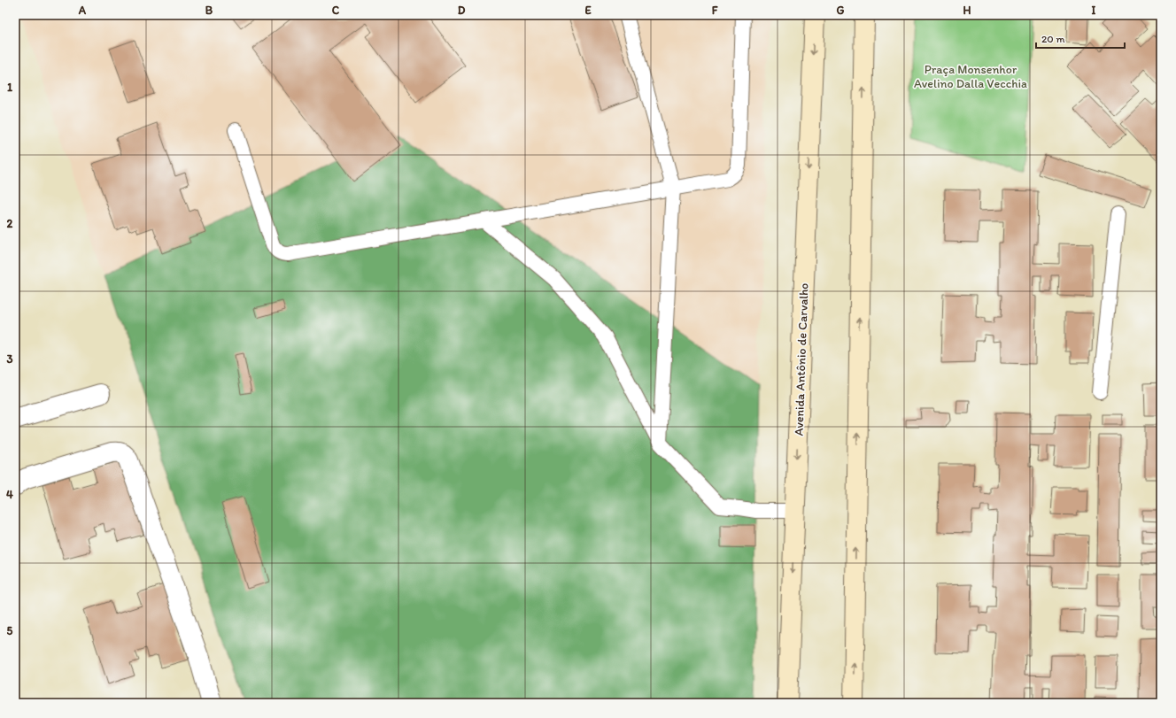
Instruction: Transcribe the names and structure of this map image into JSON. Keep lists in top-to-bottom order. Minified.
{"streets":{"main road":["Avenida Antônio de Carvalho"]},"parks":["Praça Monsenhor Avelino Dalla Vecchia"],"scale_bar":"20 m","grid":{"columns":["A","B","C","D","E","F","G","H","I"],"rows":["1","2","3","4","5"]}}
